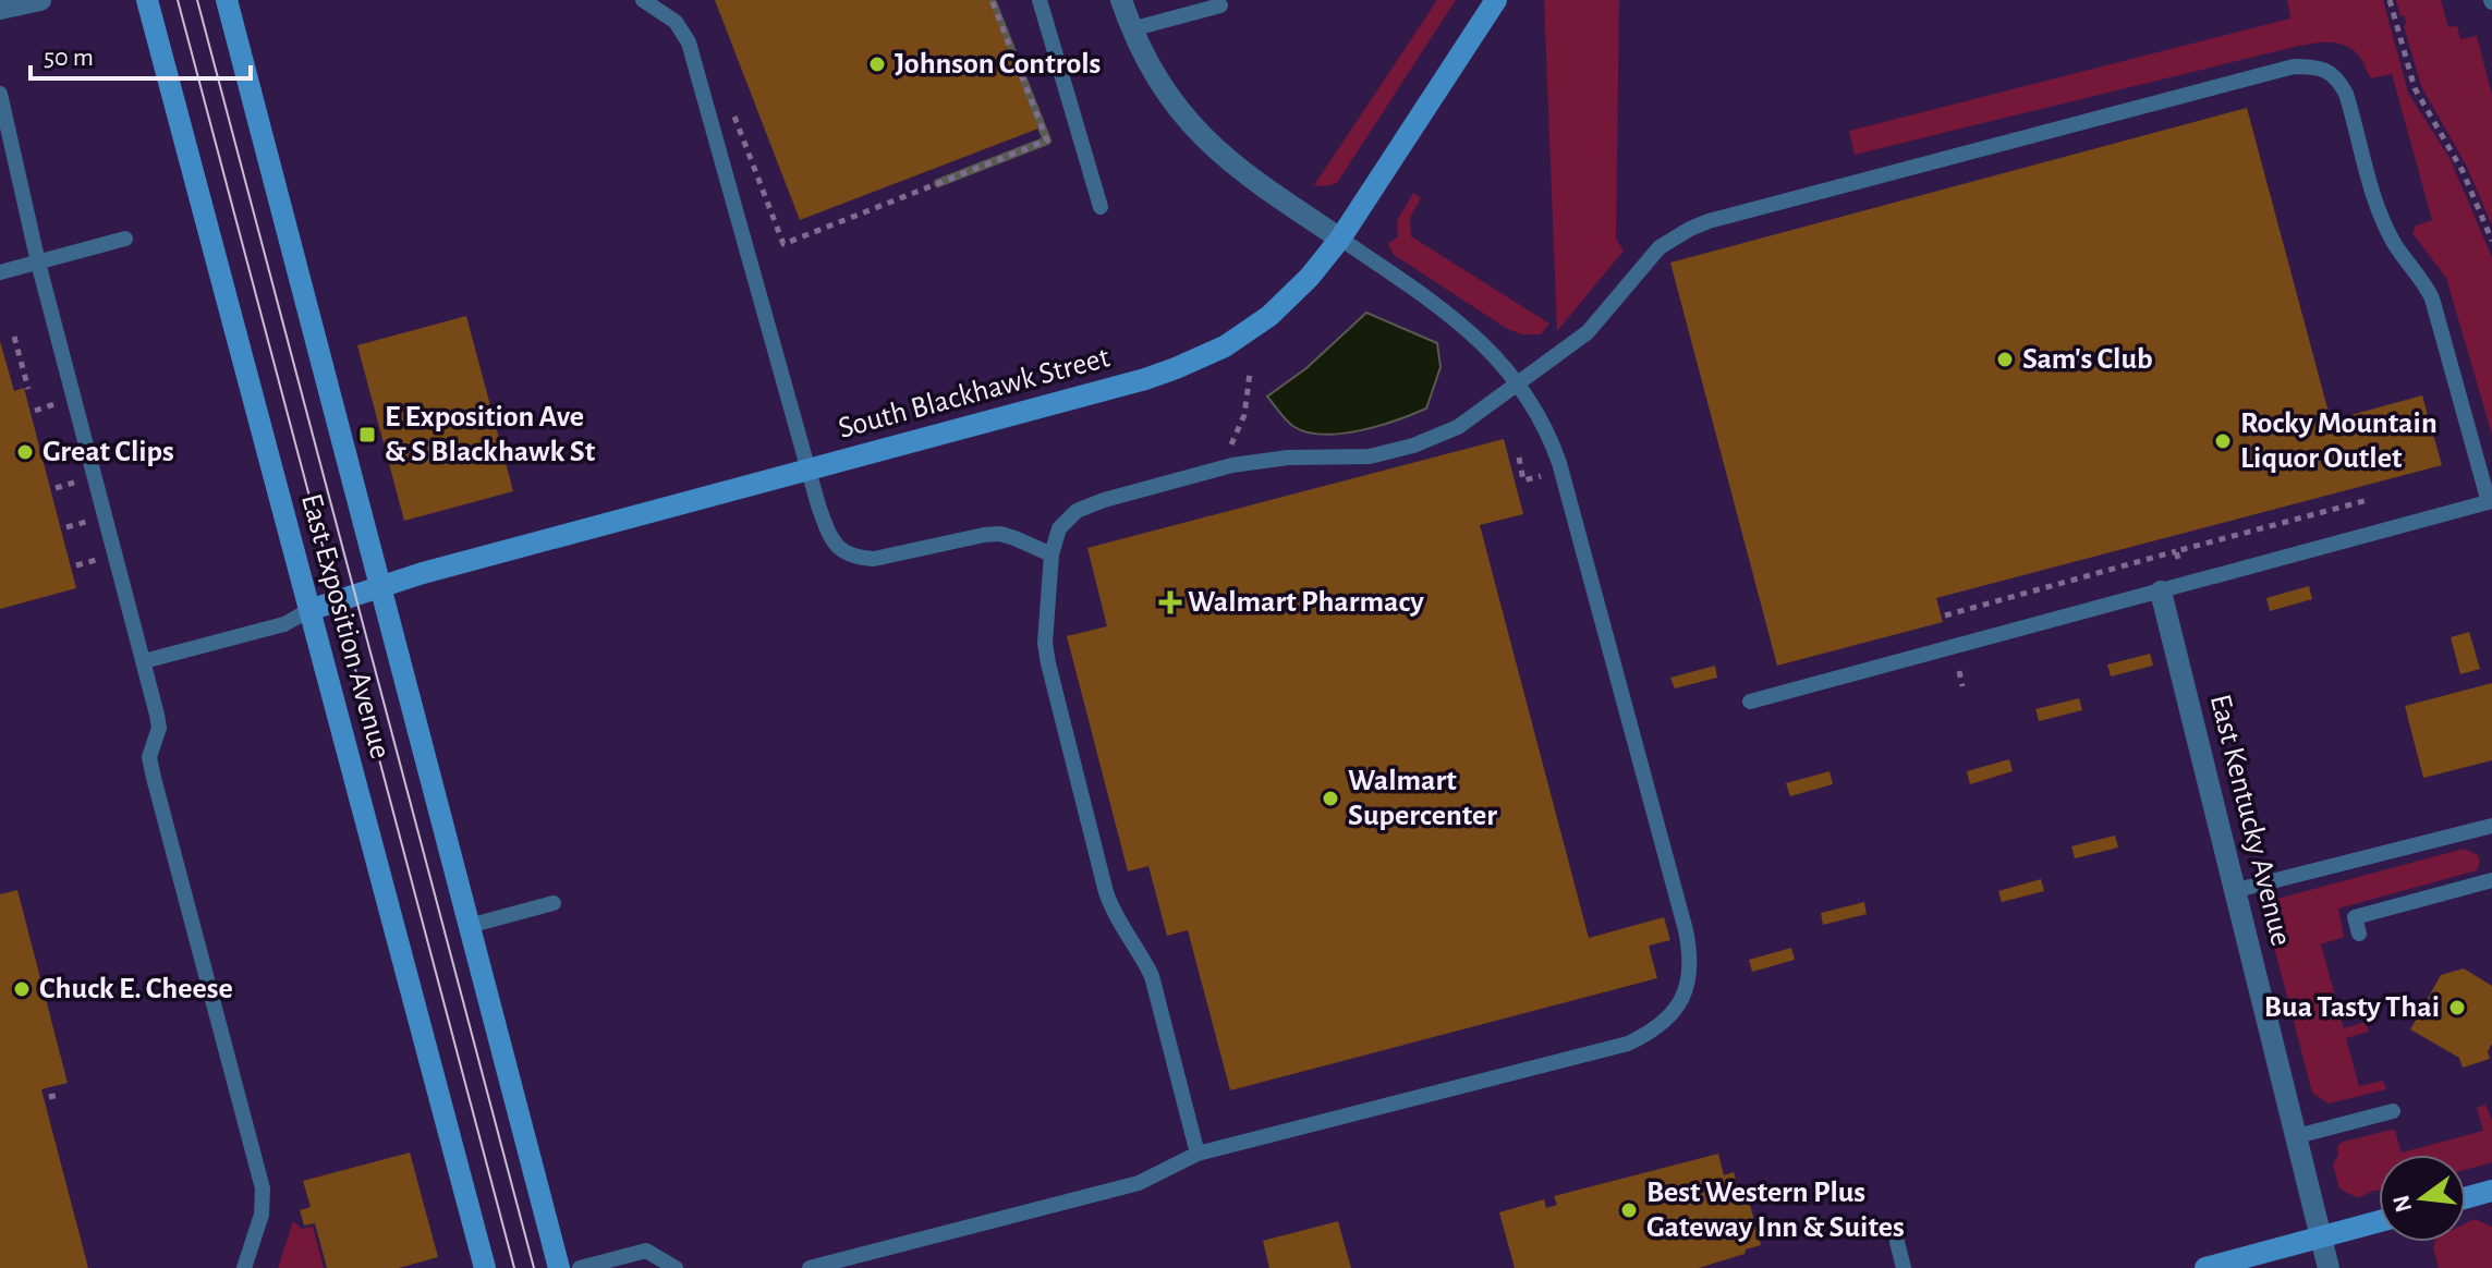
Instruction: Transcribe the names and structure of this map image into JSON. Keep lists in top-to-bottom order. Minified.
{"streets":{"street":["South Blackhawk Street","East Exposition Avenue","East Kentucky Avenue"]},"crossings":[["South Blackhawk Street","East Exposition Avenue"]],"places":{"other":["Johnson Controls","Sam's Club","Rocky Mountain Liquor Outlet","Great Clips","Walmart Supercenter","Chuck E. Cheese","Bua Tasty Thai","Best Western Plus Gateway Inn & Suites"],"transit":["E Exposition Ave & S Blackhawk St"],"health":["Walmart Pharmacy"]},"scale_bar":"50 m","north":"left"}
